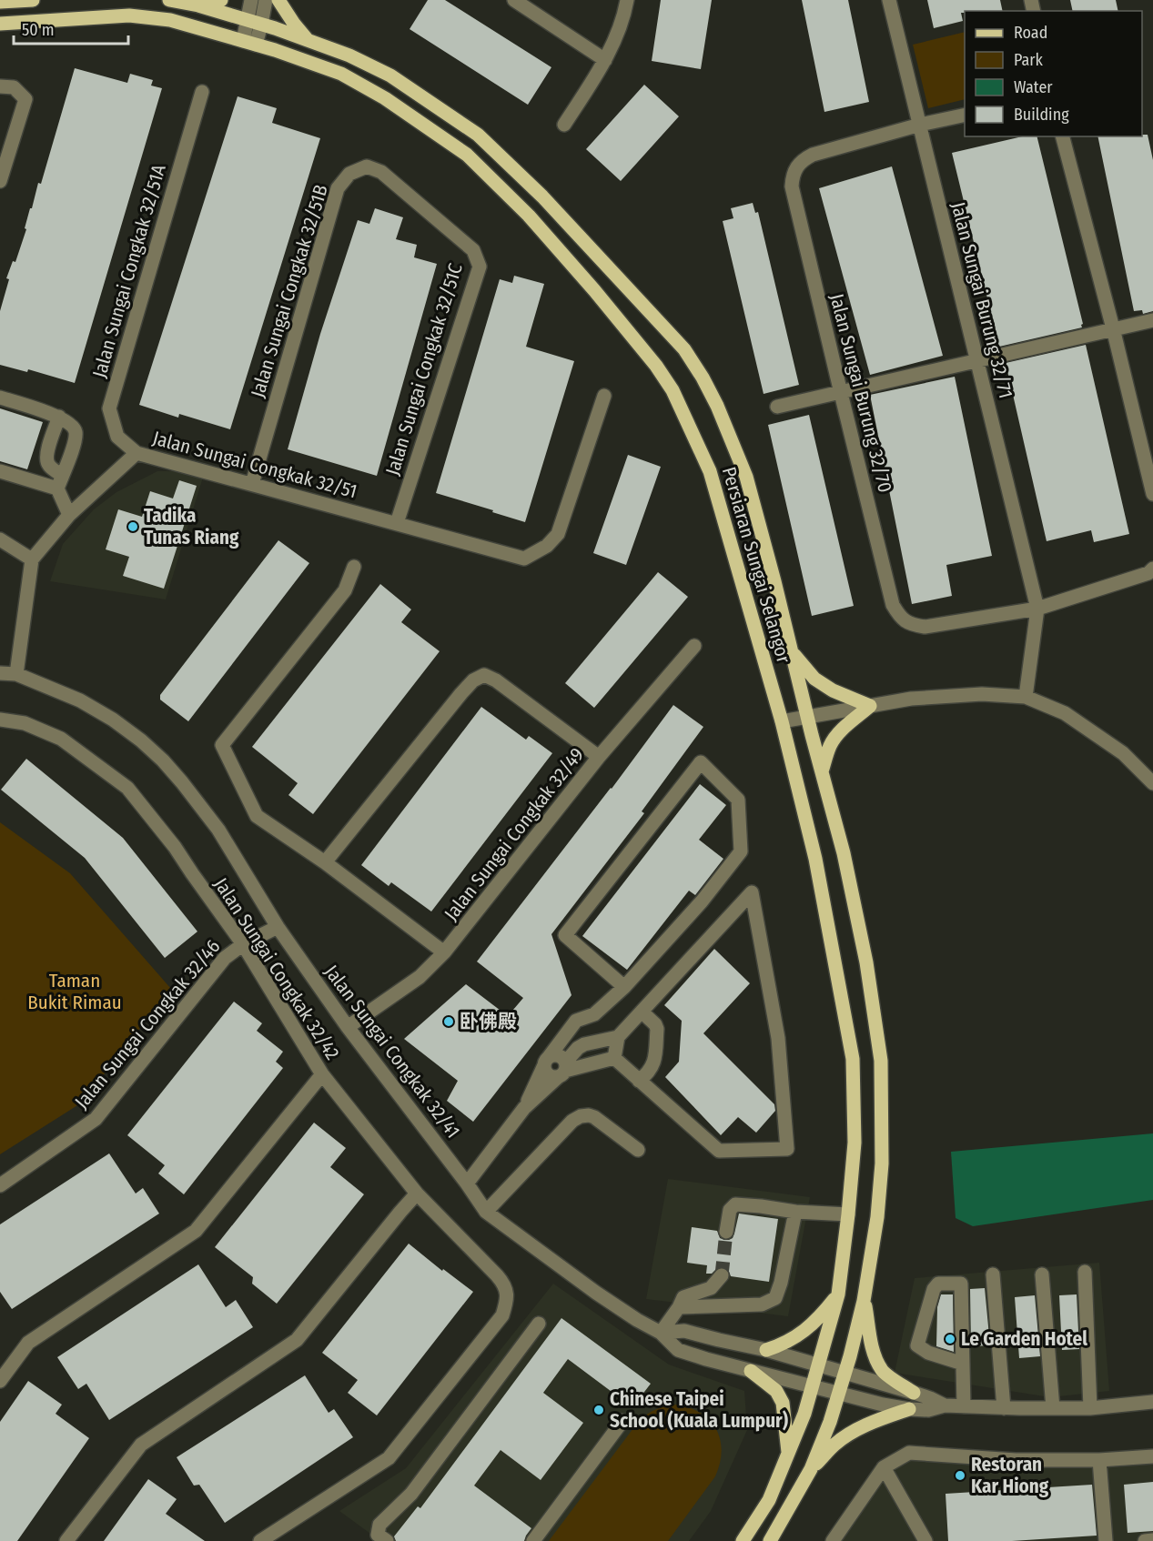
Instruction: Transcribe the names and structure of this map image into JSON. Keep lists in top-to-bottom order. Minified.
{"streets":{"main road":["Persiaran Sungai Selangor"],"street":["Jalan Sungai Congkak 32/51A","Jalan Sungai Congkak 32/51B","Jalan Sungai Burung 32/71","Jalan Sungai Congkak 32/51C","Jalan Sungai Burung 32/70","Jalan Sungai Congkak 32/51","Jalan Sungai Congkak 32/49","Jalan Sungai Congkak 32/42","Jalan Sungai Congkak 32/46","Jalan Sungai Congkak 32/41"]},"crossings":[["Jalan Sungai Congkak 32/51A","Jalan Sungai Congkak 32/51"],["Jalan Sungai Congkak 32/51B","Jalan Sungai Congkak 32/51C"],["Jalan Sungai Congkak 32/51B","Jalan Sungai Congkak 32/51"],["Jalan Sungai Burung 32/71","Jalan Sungai Burung 32/70"],["Jalan Sungai Congkak 32/51C","Jalan Sungai Congkak 32/51"],["Jalan Sungai Congkak 32/49","Jalan Sungai Congkak 32/41"],["Jalan Sungai Congkak 32/42","Jalan Sungai Congkak 32/46"],["Jalan Sungai Congkak 32/46","Jalan Sungai Congkak 32/41"]],"parks":["Taman Bukit Rimau"],"places":["Tadika Tunas Riang","卧佛殿","Le Garden Hotel","Chinese Taipei School (Kuala Lumpur)","Restoran Kar Hiong"],"legend":["Road","Park","Water","Building"],"scale_bar":"50 m"}
